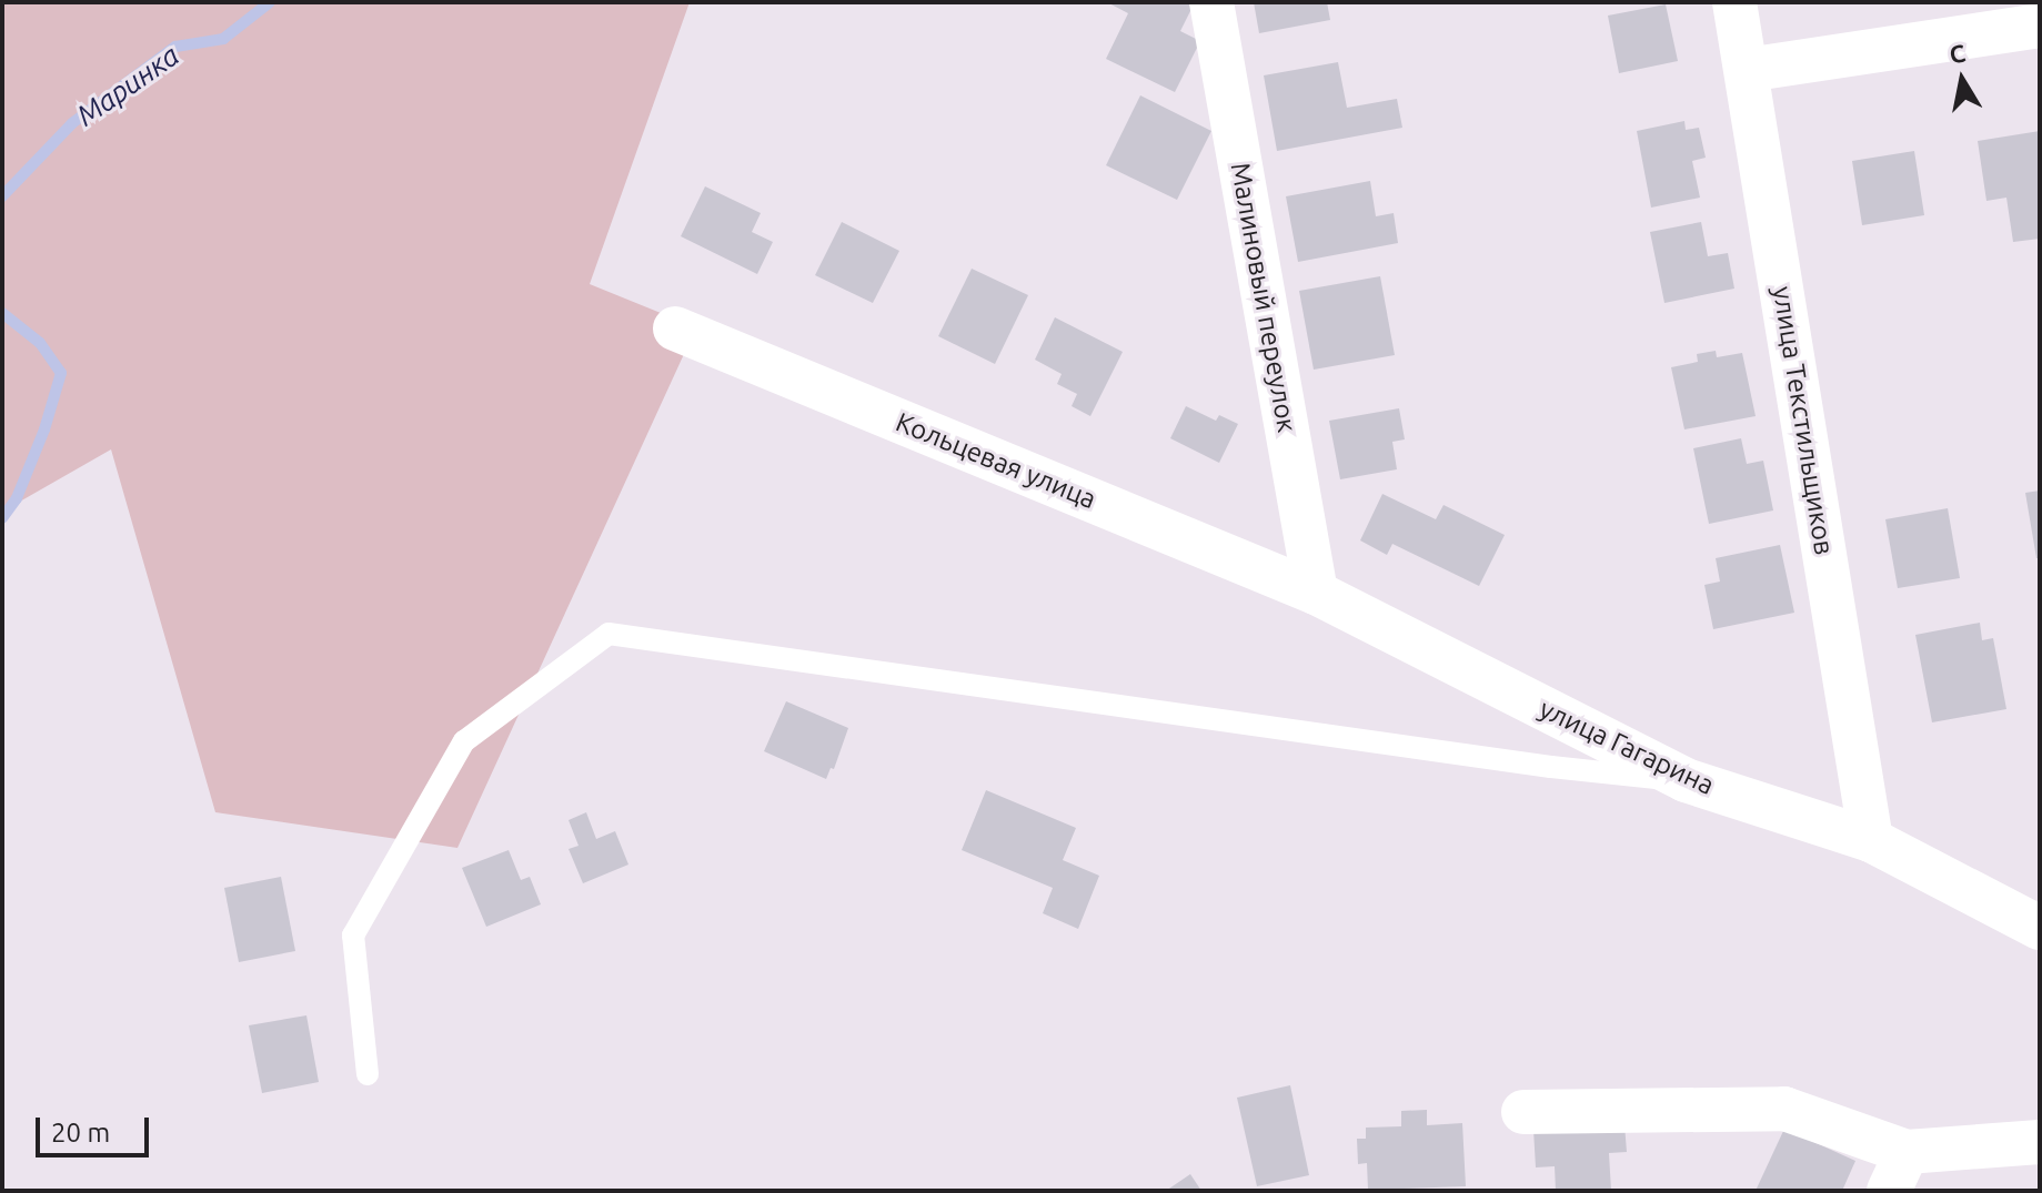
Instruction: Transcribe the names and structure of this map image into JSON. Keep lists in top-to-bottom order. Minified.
{"streets":{"street":["Малиновый переулок","улица Текстильщиков","Кольцевая улица","улица Гагарина"]},"crossings":[["Малиновый переулок","Кольцевая улица"],["Малиновый переулок","улица Гагарина"],["улица Текстильщиков","улица Гагарина"],["Кольцевая улица","улица Гагарина"]],"water":["Маринка"],"scale_bar":"20 m","north":"top"}
